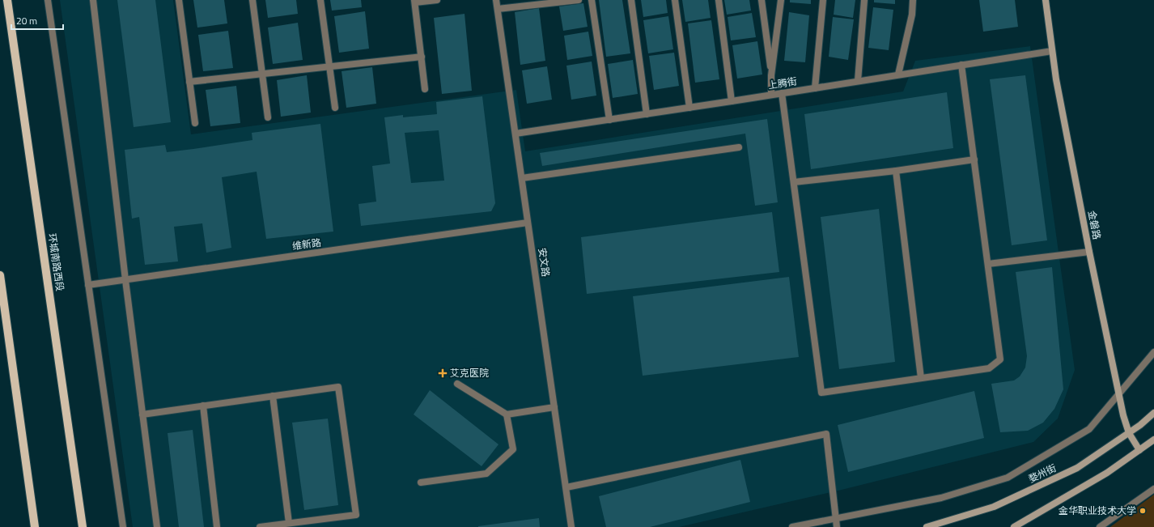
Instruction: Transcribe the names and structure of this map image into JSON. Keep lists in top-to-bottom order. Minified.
{"streets":{"main road":["环城南路西段"],"street":["上腾街","金磐路","维新路","安文路","婺州街"]},"crossings":[["上腾街","金磐路"],["上腾街","安文路"],["金磐路","婺州街"],["维新路","安文路"]],"places":{"health":["艾克医院"],"other":["金华职业技术大学"]},"scale_bar":"20 m"}
